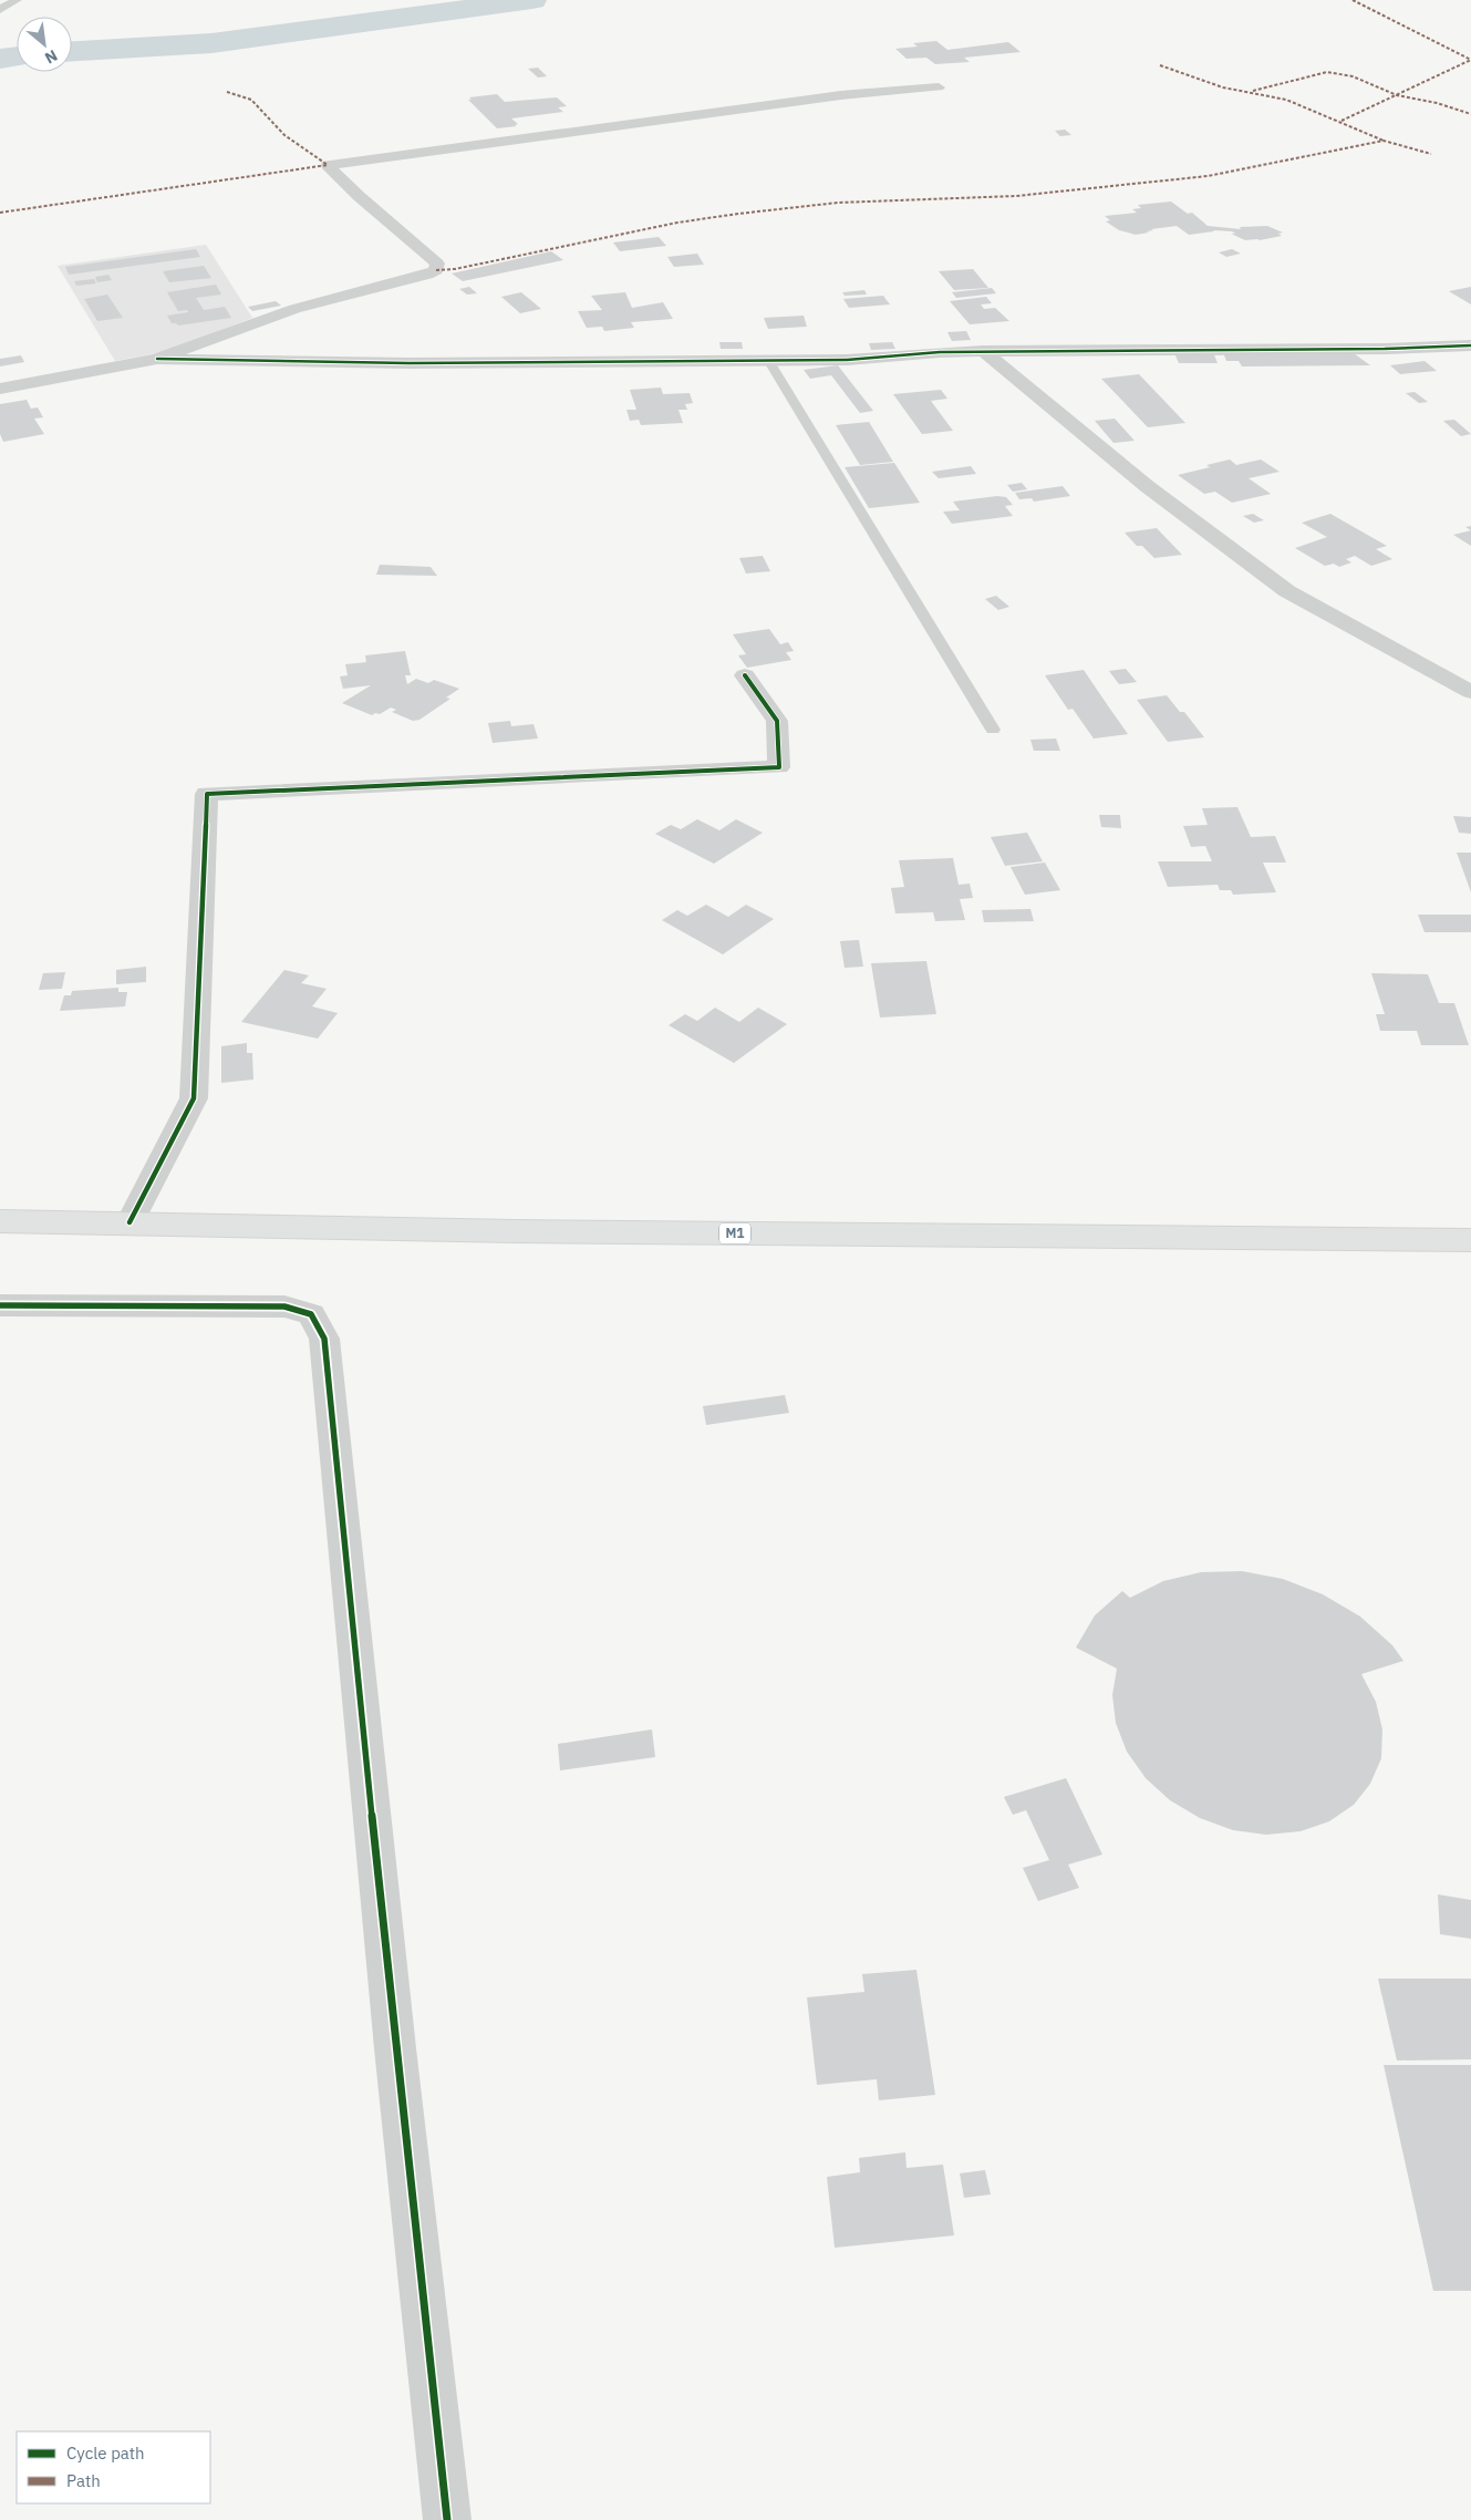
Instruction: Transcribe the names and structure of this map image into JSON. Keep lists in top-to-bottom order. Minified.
{"streets":{"highway":["M1"]},"legend":["Cycle path","Path"],"north":"bottom right"}
